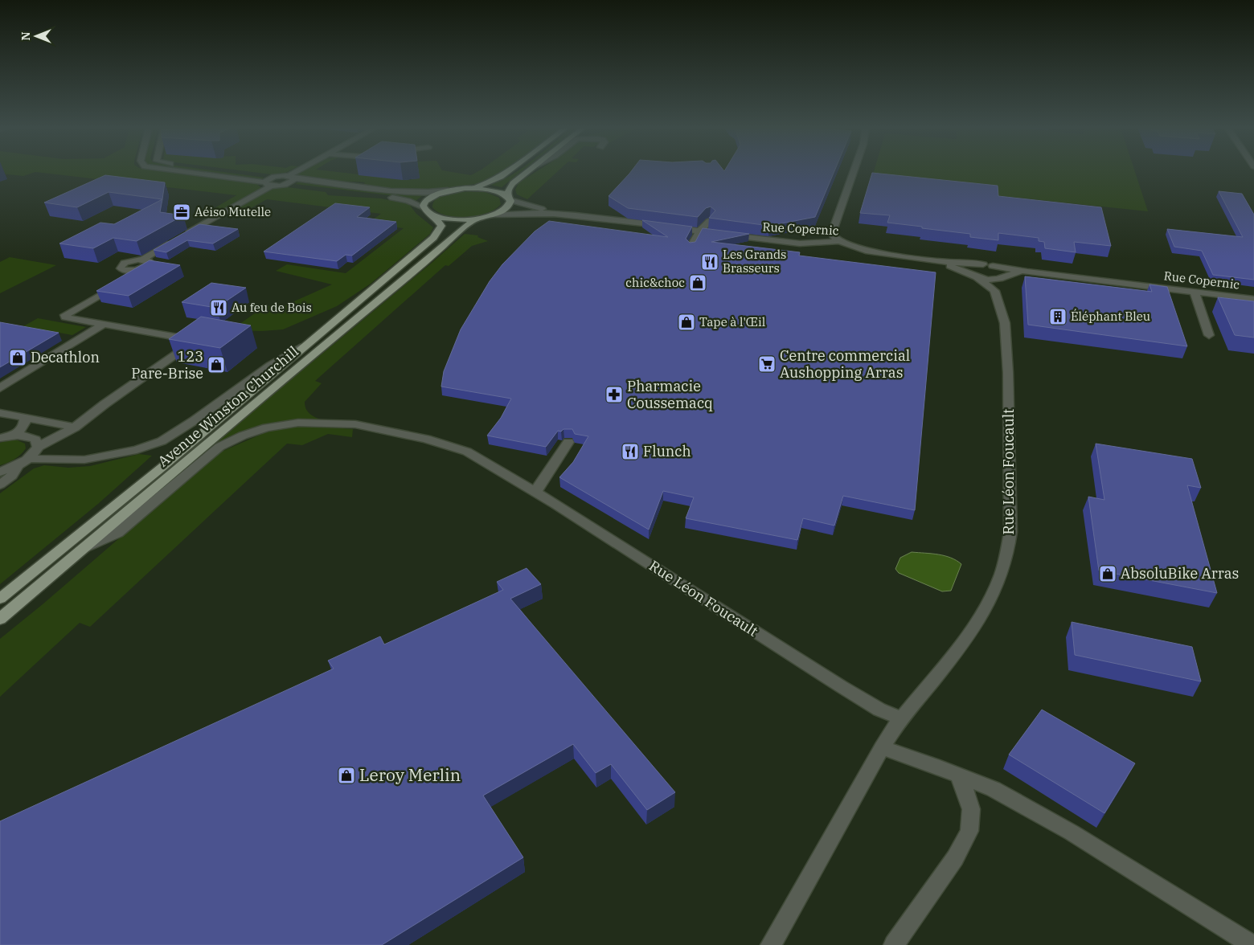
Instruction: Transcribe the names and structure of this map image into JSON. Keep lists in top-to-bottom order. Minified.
{"streets":{"main road":["Avenue Winston Churchill"],"street":["Rue Copernic","Rue Léon Foucault"]},"crossings":[["Avenue Winston Churchill","Rue Léon Foucault"]],"places":{"office":["Aéiso Mutelle"],"restaurant":["Les Grands Brasseurs","Au feu de Bois","Flunch"],"shop":["chic&choc","Tape à l'Œil","Decathlon","123 Pare-Brise","AbsoluBike Arras","Leroy Merlin"],"building":["Éléphant Bleu"],"supermarket":["Centre commercial Aushopping Arras"],"pharmacy":["Pharmacie Coussemacq"]},"north":"left"}
